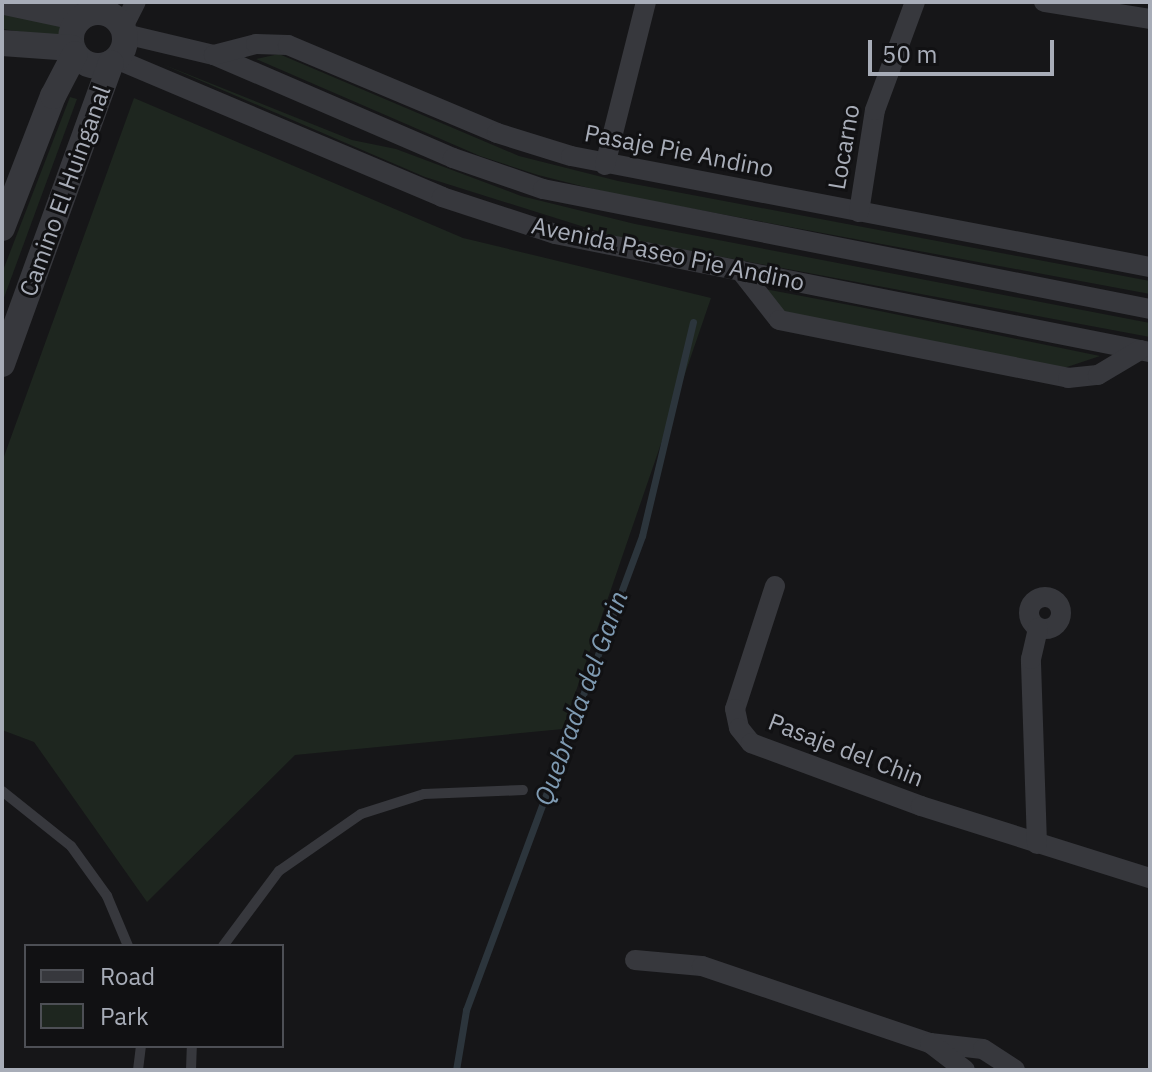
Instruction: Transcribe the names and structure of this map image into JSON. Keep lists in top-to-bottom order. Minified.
{"streets":{"street":["Locarno","Pasaje Pie Andino","Camino El Huinganal","Avenida Paseo Pie Andino","Pasaje del Chin"]},"crossings":[["Locarno","Pasaje Pie Andino"],["Pasaje Pie Andino","Avenida Paseo Pie Andino"],["Camino El Huinganal","Avenida Paseo Pie Andino"]],"water":["Quebrada del Garin"],"legend":["Road","Park"],"scale_bar":"50 m"}
